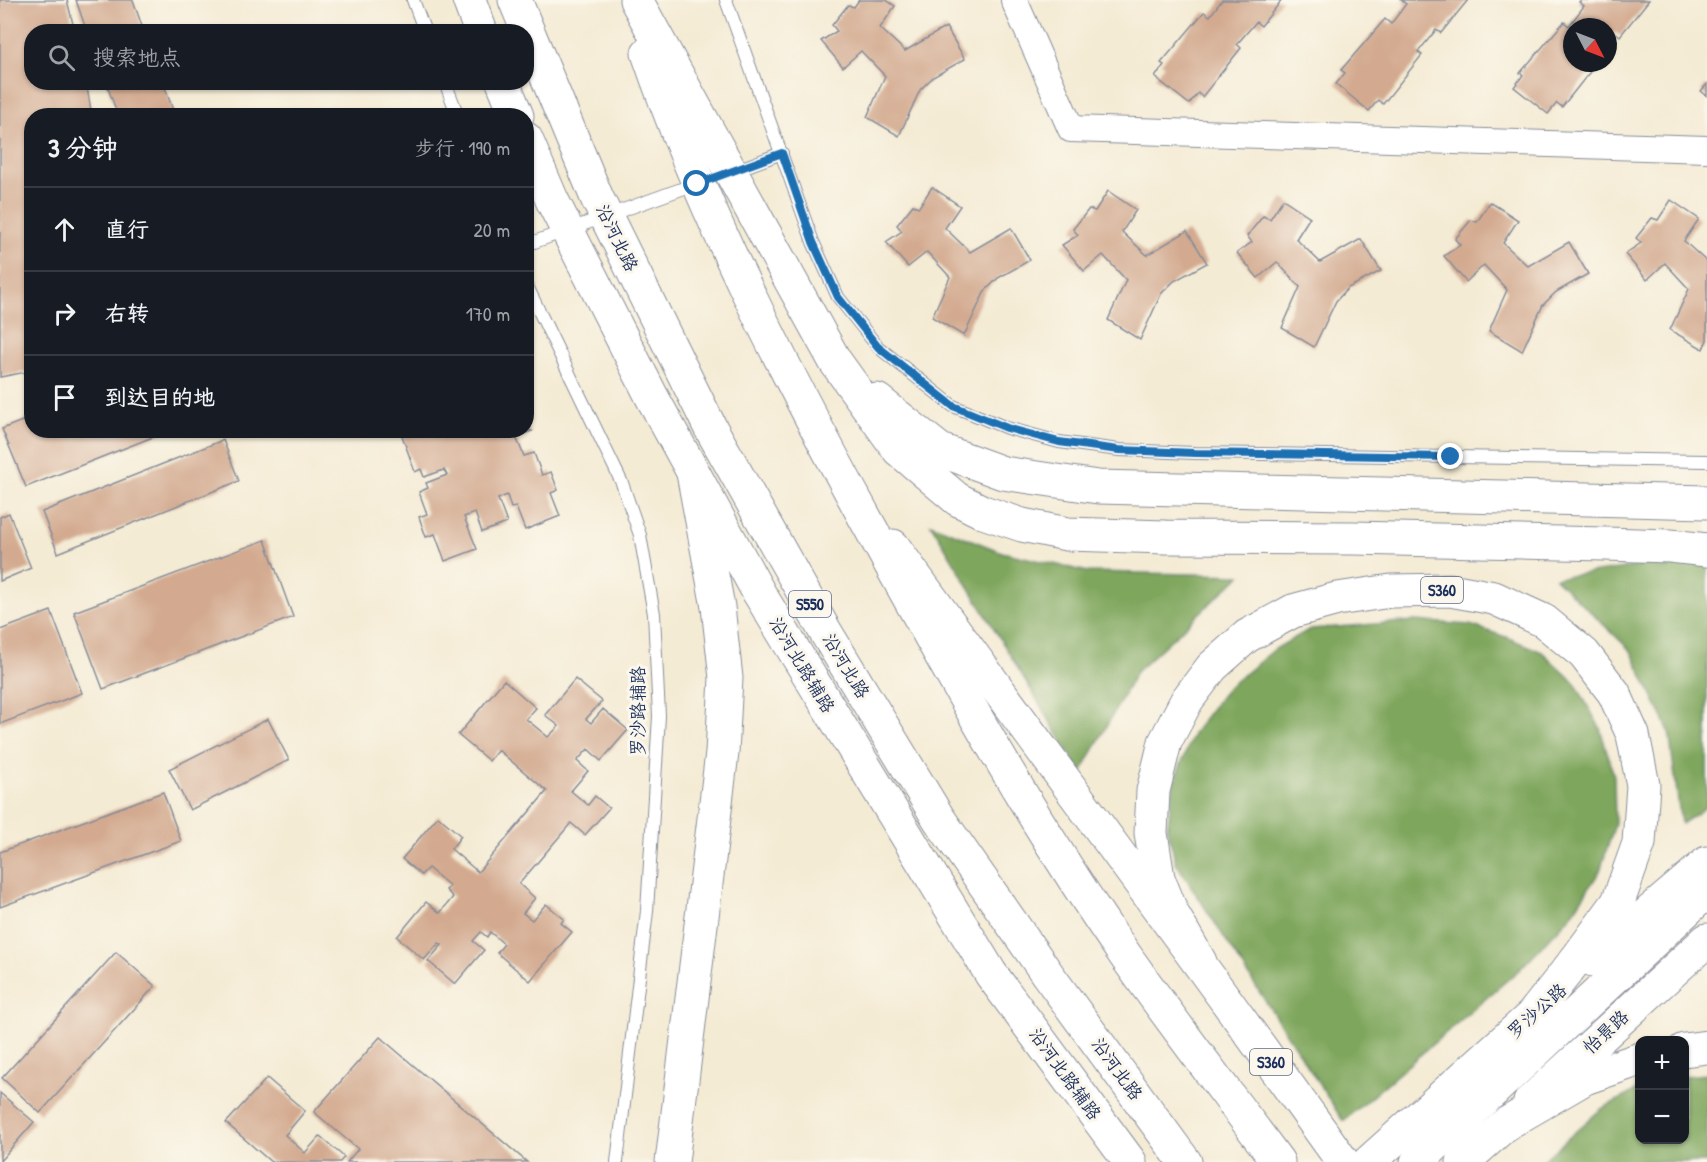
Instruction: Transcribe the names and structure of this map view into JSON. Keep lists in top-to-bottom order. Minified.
{"streets":{"main road":["沿河北路","S360","S550","沿河北路辅路","罗沙公路","怡景路"],"lane":["罗沙路辅路"]},"crossings":[["S360","罗沙公路"]],"north":"bottom right","page":{"search":"搜索地点","heading":["3 分钟","步行 · 190 m"],"list":[["直行","20 m"],["右转","170 m"],"到达目的地"],"map_buttons":["+","−"]}}
